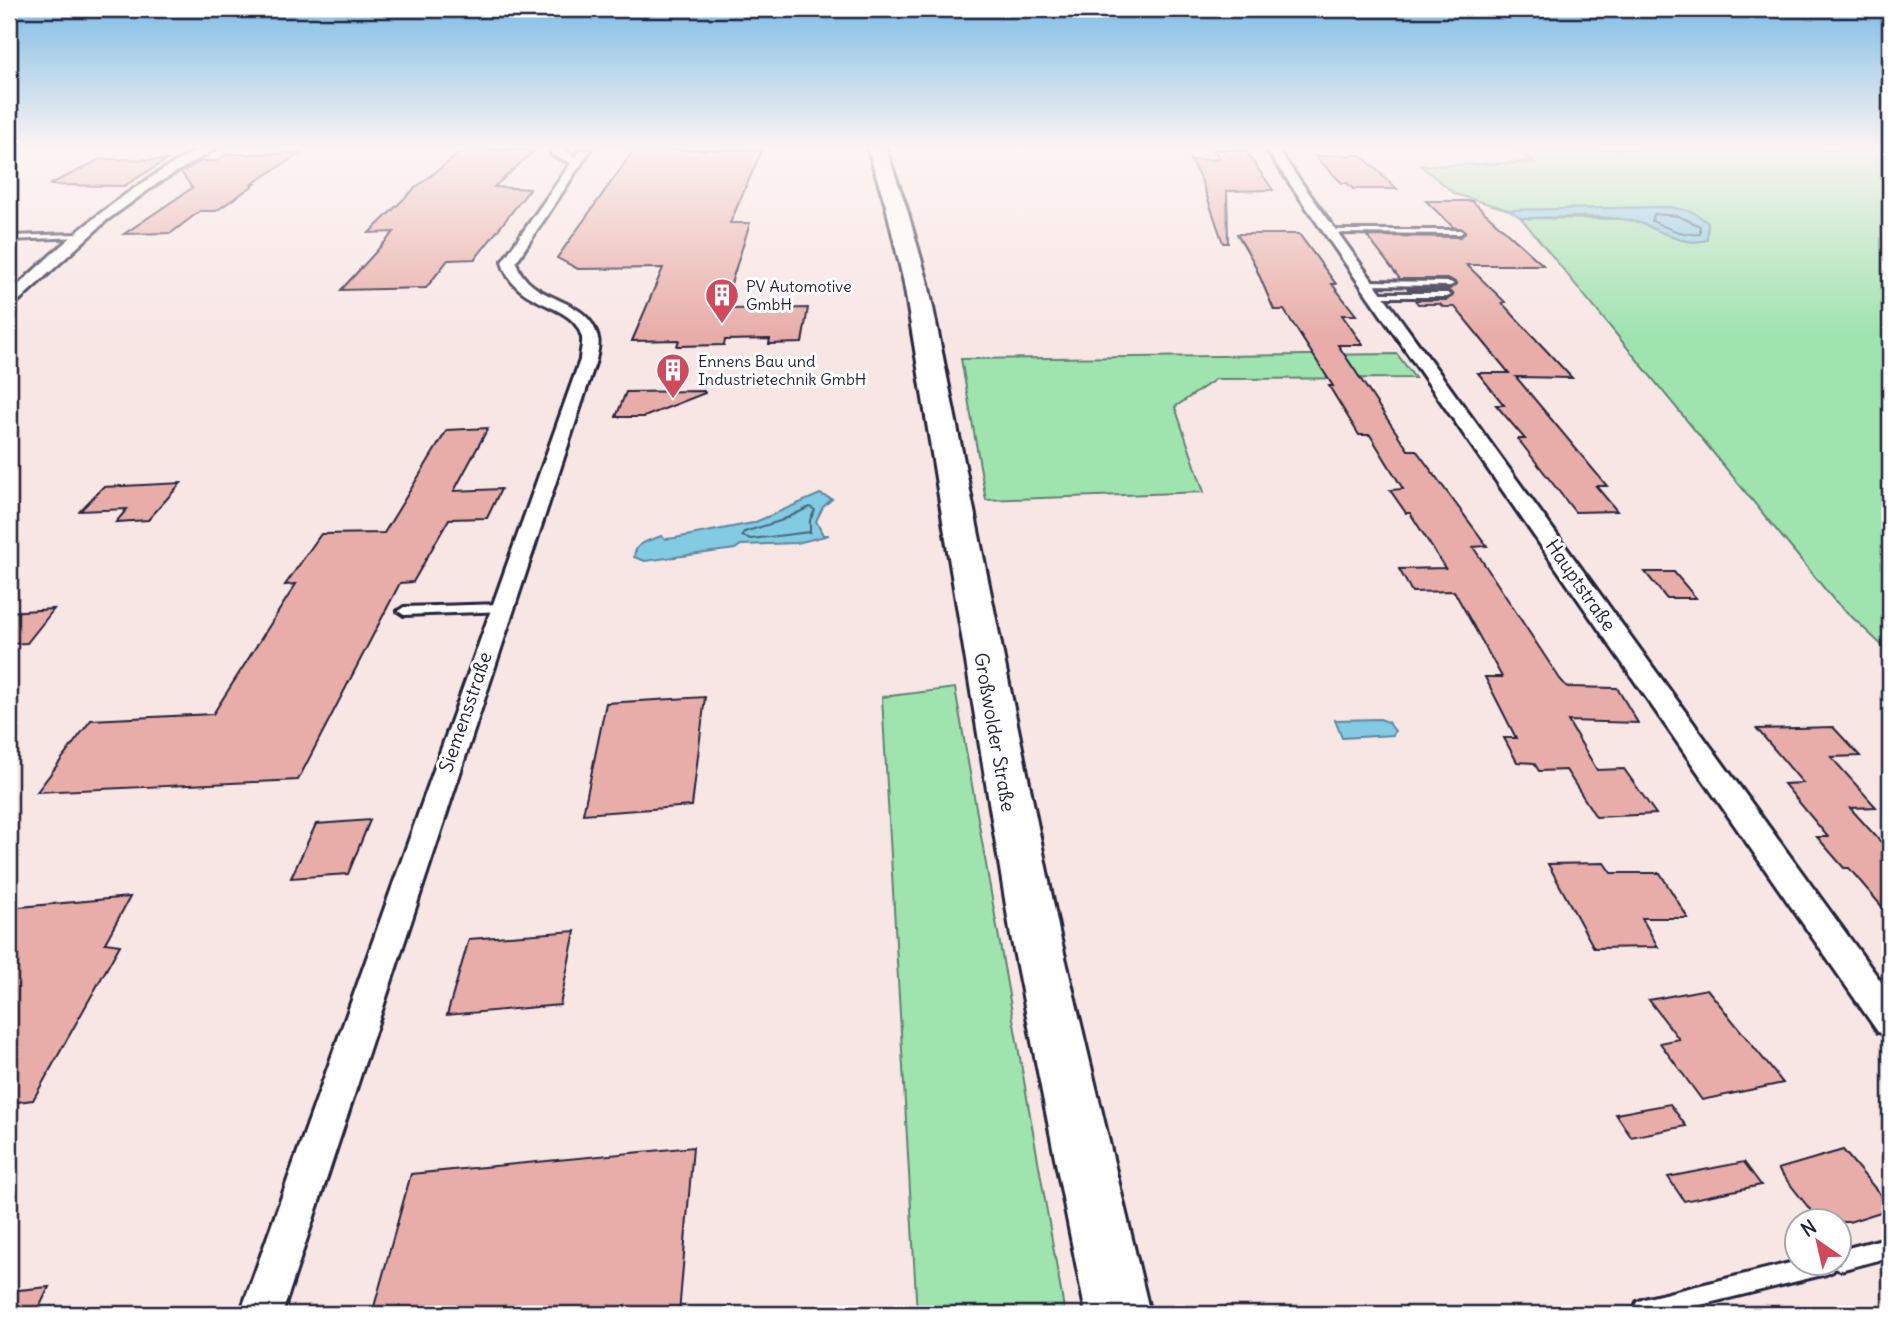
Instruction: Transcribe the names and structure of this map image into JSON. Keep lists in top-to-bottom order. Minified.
{"streets":{"main road":["Großwolder Straße"],"street":["Hauptstraße","Siemensstraße"]},"places":{"building":["PV Automotive GmbH","Ennens Bau und Industrietechnik GmbH"]},"north":"top left"}
